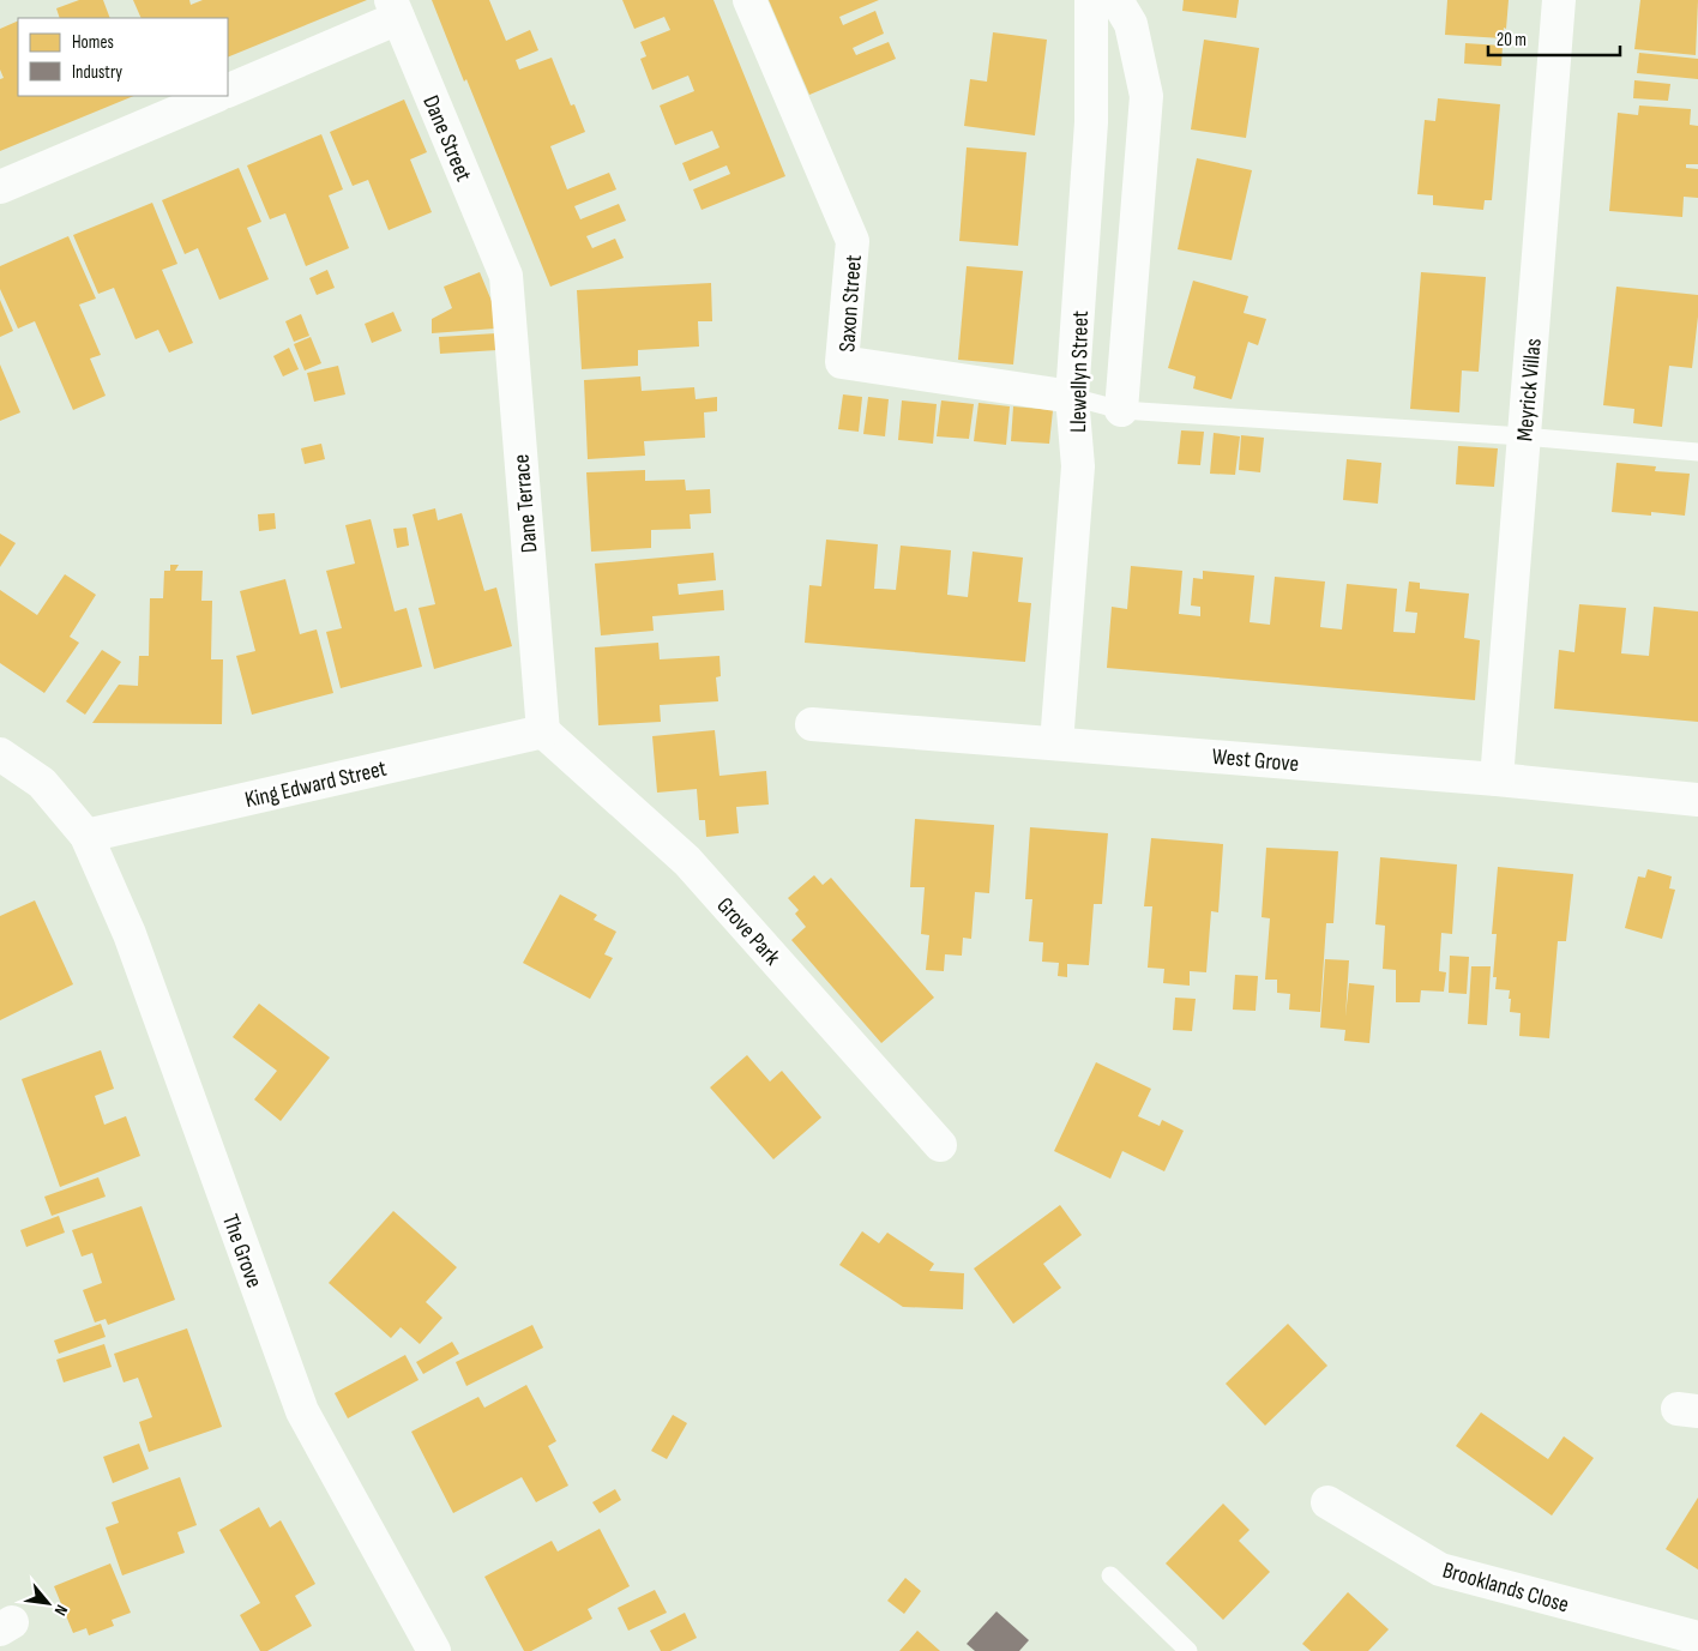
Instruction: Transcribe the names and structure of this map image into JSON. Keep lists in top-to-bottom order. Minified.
{"streets":{"street":["Dane Street","Saxon Street","Llewellyn Street","Meyrick Villas","Dane Terrace","West Grove","King Edward Street","Grove Park","The Grove","Brooklands Close"]},"crossings":[["Dane Street","Dane Terrace"],["Saxon Street","Llewellyn Street"],["Llewellyn Street","West Grove"],["Meyrick Villas","West Grove"],["Dane Terrace","King Edward Street"],["Dane Terrace","Grove Park"],["King Edward Street","Grove Park"],["King Edward Street","The Grove"]],"legend":["Homes","Industry"],"scale_bar":"20 m","north":"bottom right"}
